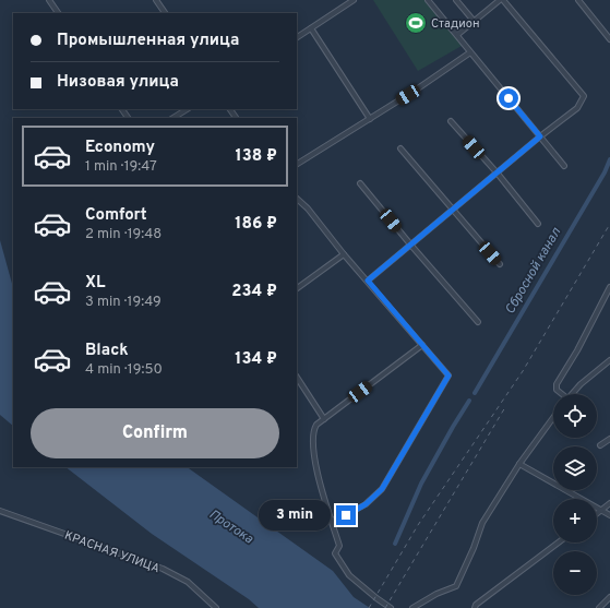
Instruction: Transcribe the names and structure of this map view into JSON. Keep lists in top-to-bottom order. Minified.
{"streets":{"street":["КРАСНАЯ УЛИЦА"]},"water":["Сбросной канал","Протока"],"places":{"sports":["Стадион"]},"page":{"banner":["Промышленная улица","Низовая улица"],"list":[{"name":"Economy","note":"1 min · 19:47","value":"138 ₽"},{"name":"Comfort","note":"2 min · 19:48","value":"186 ₽"},{"name":"XL","note":"3 min · 19:49","value":"234 ₽"},{"name":"Black","note":"4 min · 19:50","value":"134 ₽"}],"map_buttons":["+","−"],"buttons":"Confirm","bubble":"3 min"}}
